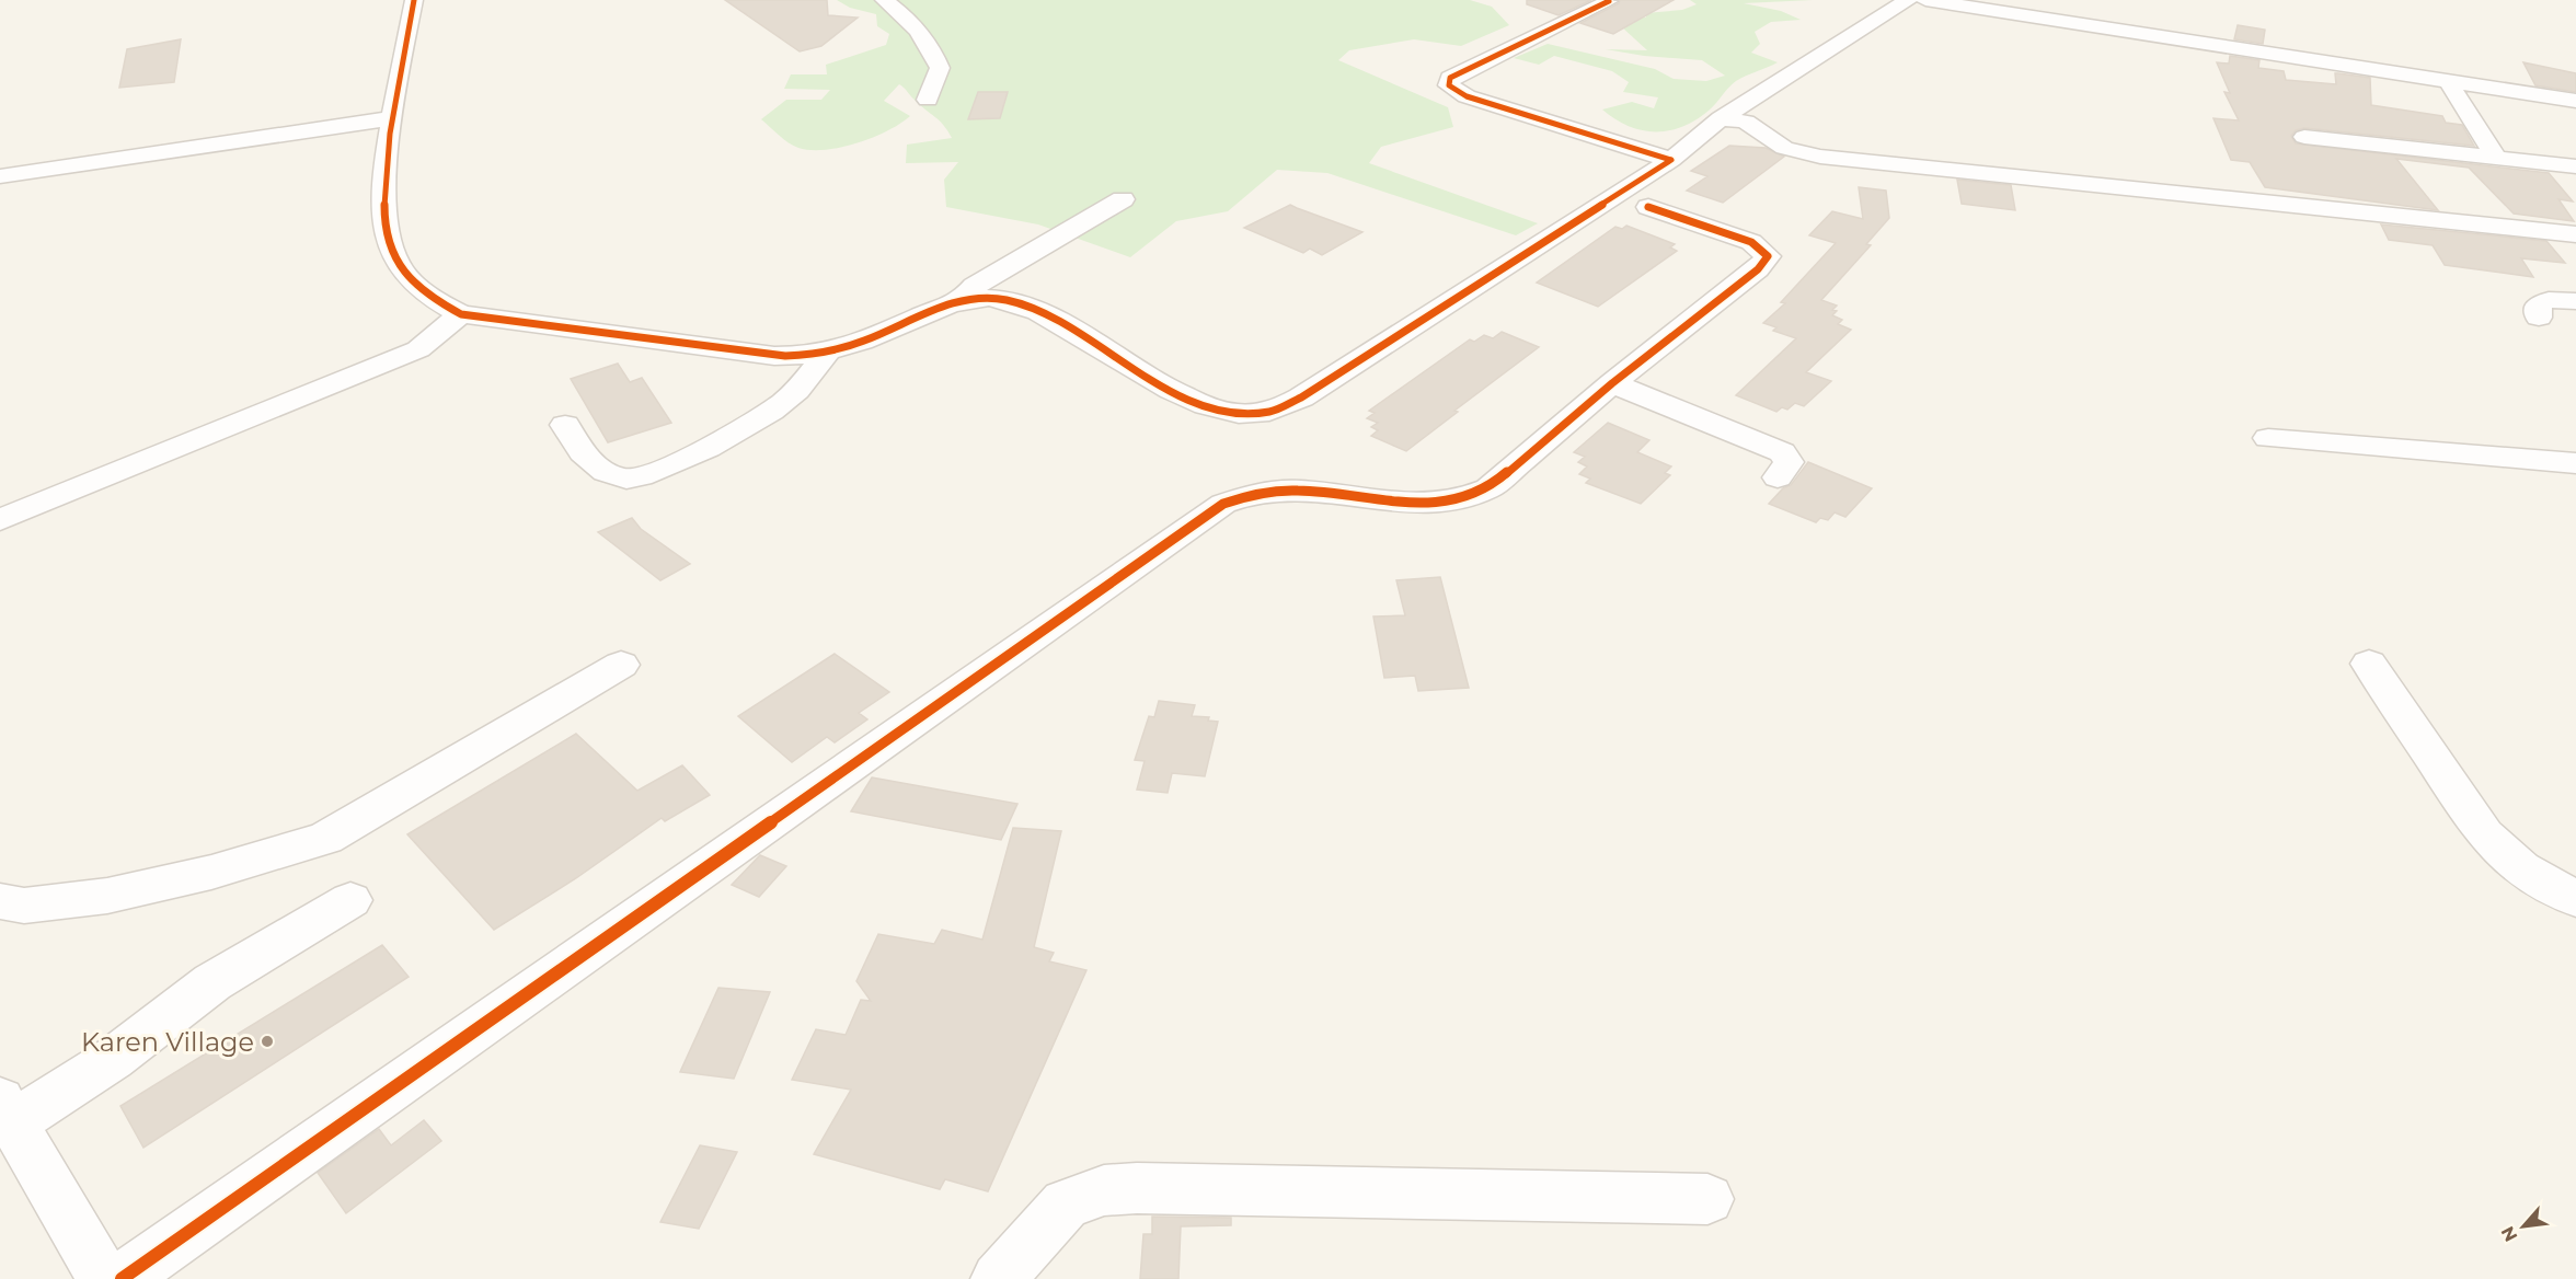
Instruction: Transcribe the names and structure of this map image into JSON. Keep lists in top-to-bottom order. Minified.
{"places":["Karen Village"],"north":"bottom left"}
